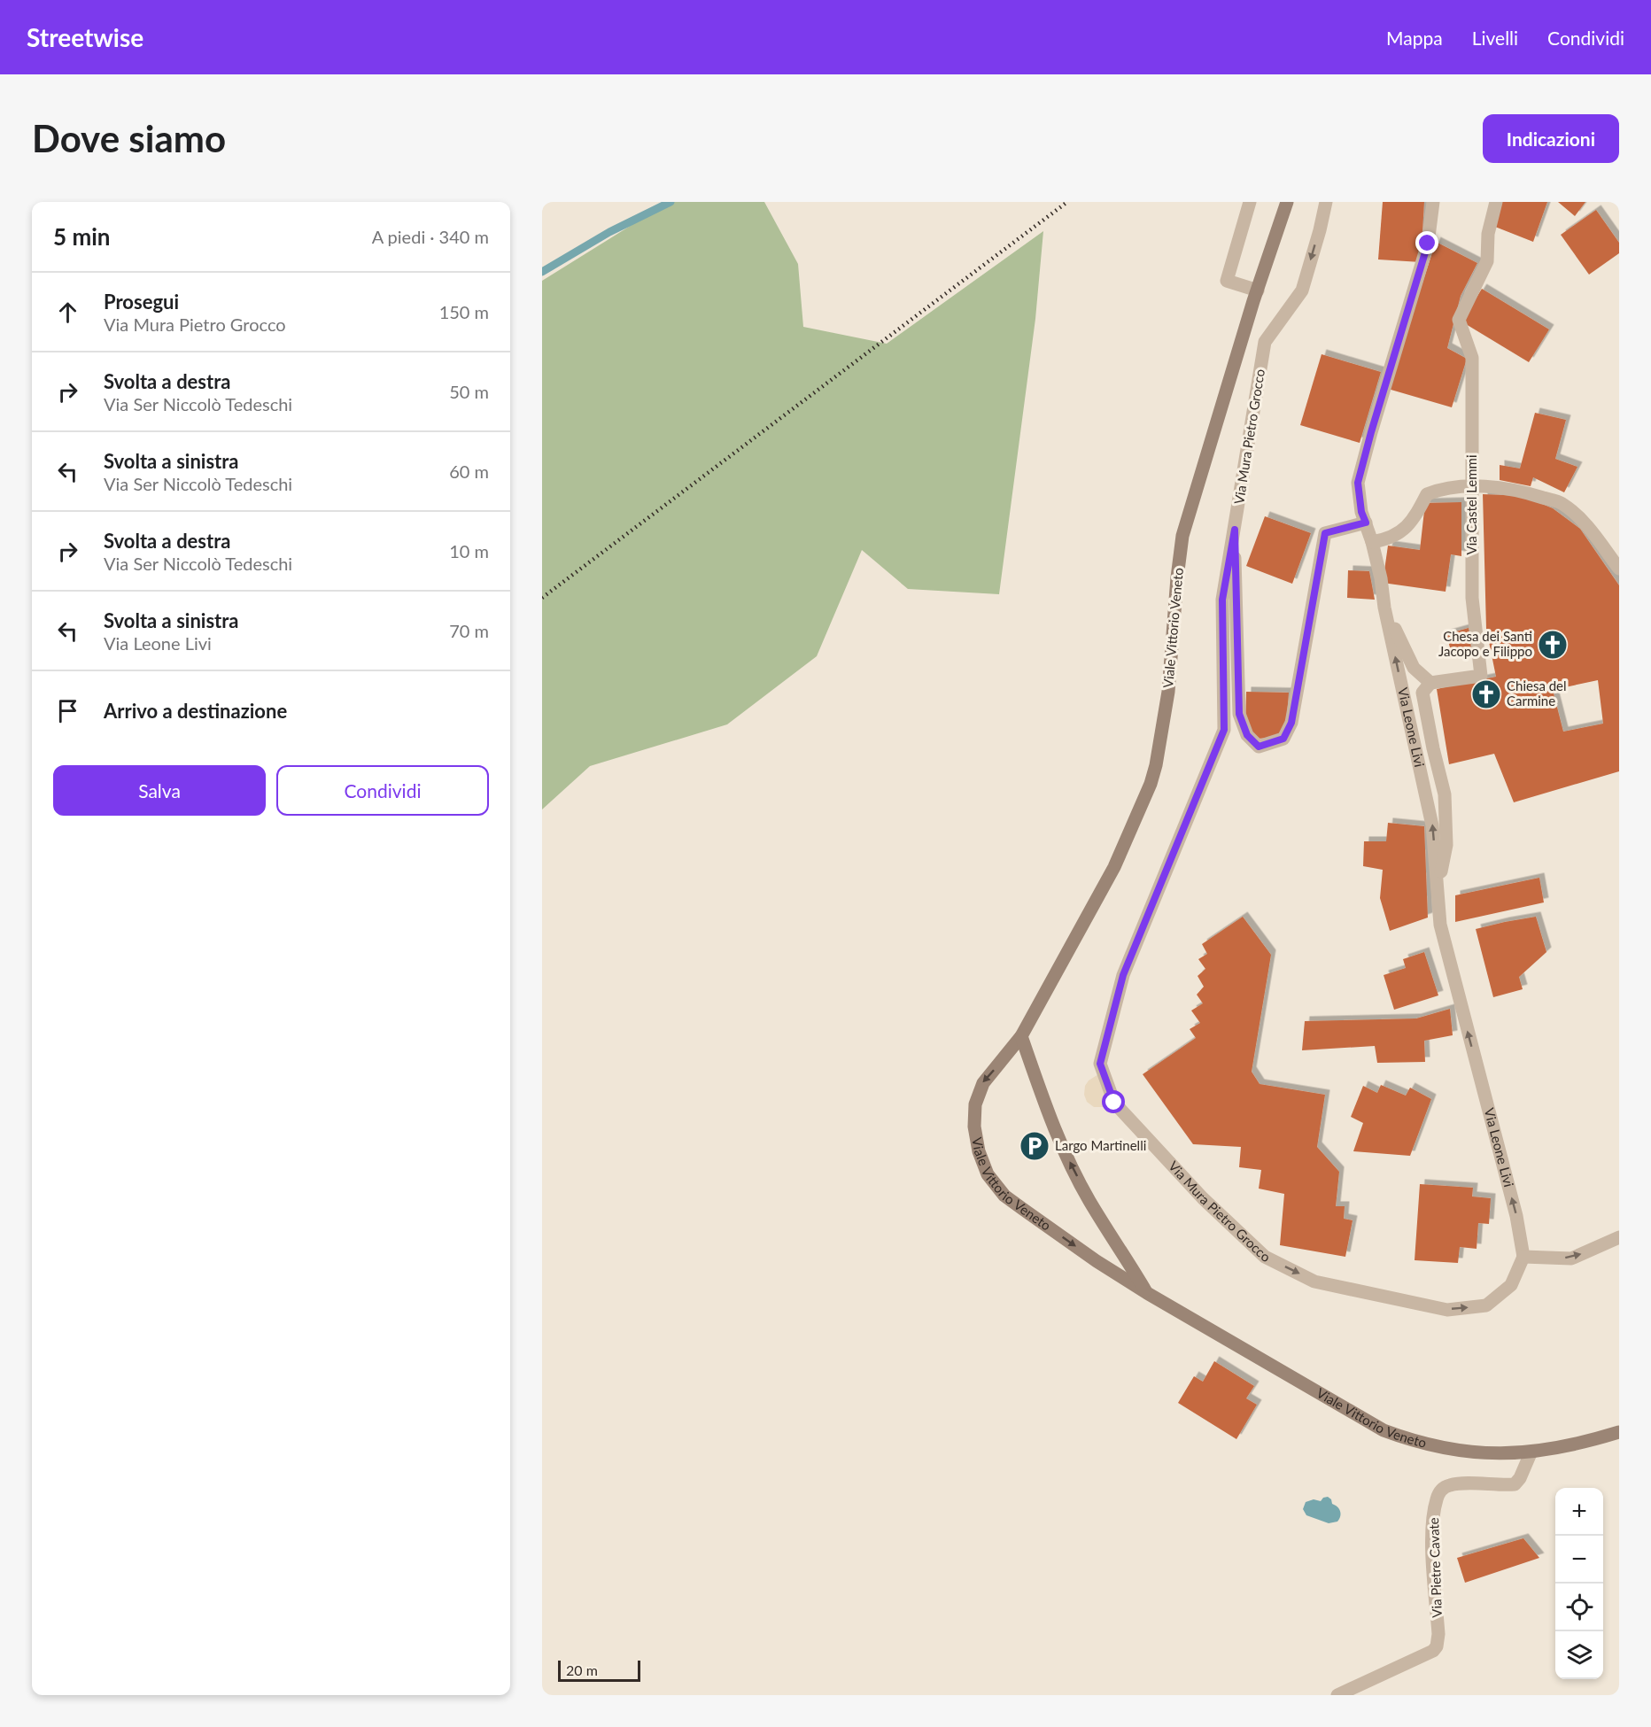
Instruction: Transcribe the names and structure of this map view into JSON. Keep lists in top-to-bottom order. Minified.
{"streets":{"street":["Via Mura Pietro Grocco","Via Castel Lemmi","Viale Vittorio Veneto","Via Leone Livi","Via Pietre Cavate"]},"crossings":[["Via Mura Pietro Grocco","Via Leone Livi"],["Viale Vittorio Veneto","Via Pietre Cavate"]],"places":{"church":["Chesa dei Santi Jacopo e Filippo","Chiesa del Carmine"],"parking":["Largo Martinelli"]},"scale_bar":"20 m","page":{"header":"Streetwise","nav":["Mappa","Livelli","Condividi"],"buttons":["Indicazioni",["Salva","Condividi"]],"title":"Dove siamo","heading":["5 min","A piedi · 340 m"],"list":[["Prosegui","Via Mura Pietro Grocco","150 m"],["Svolta a destra","Via Ser Niccolò Tedeschi","50 m"],["Svolta a sinistra","Via Ser Niccolò Tedeschi","60 m"],["Svolta a destra","Via Ser Niccolò Tedeschi","10 m"],["Svolta a sinistra","Via Leone Livi","70 m"],"Arrivo a destinazione"],"map_buttons":["+","−"],"scale":"20 m"}}
